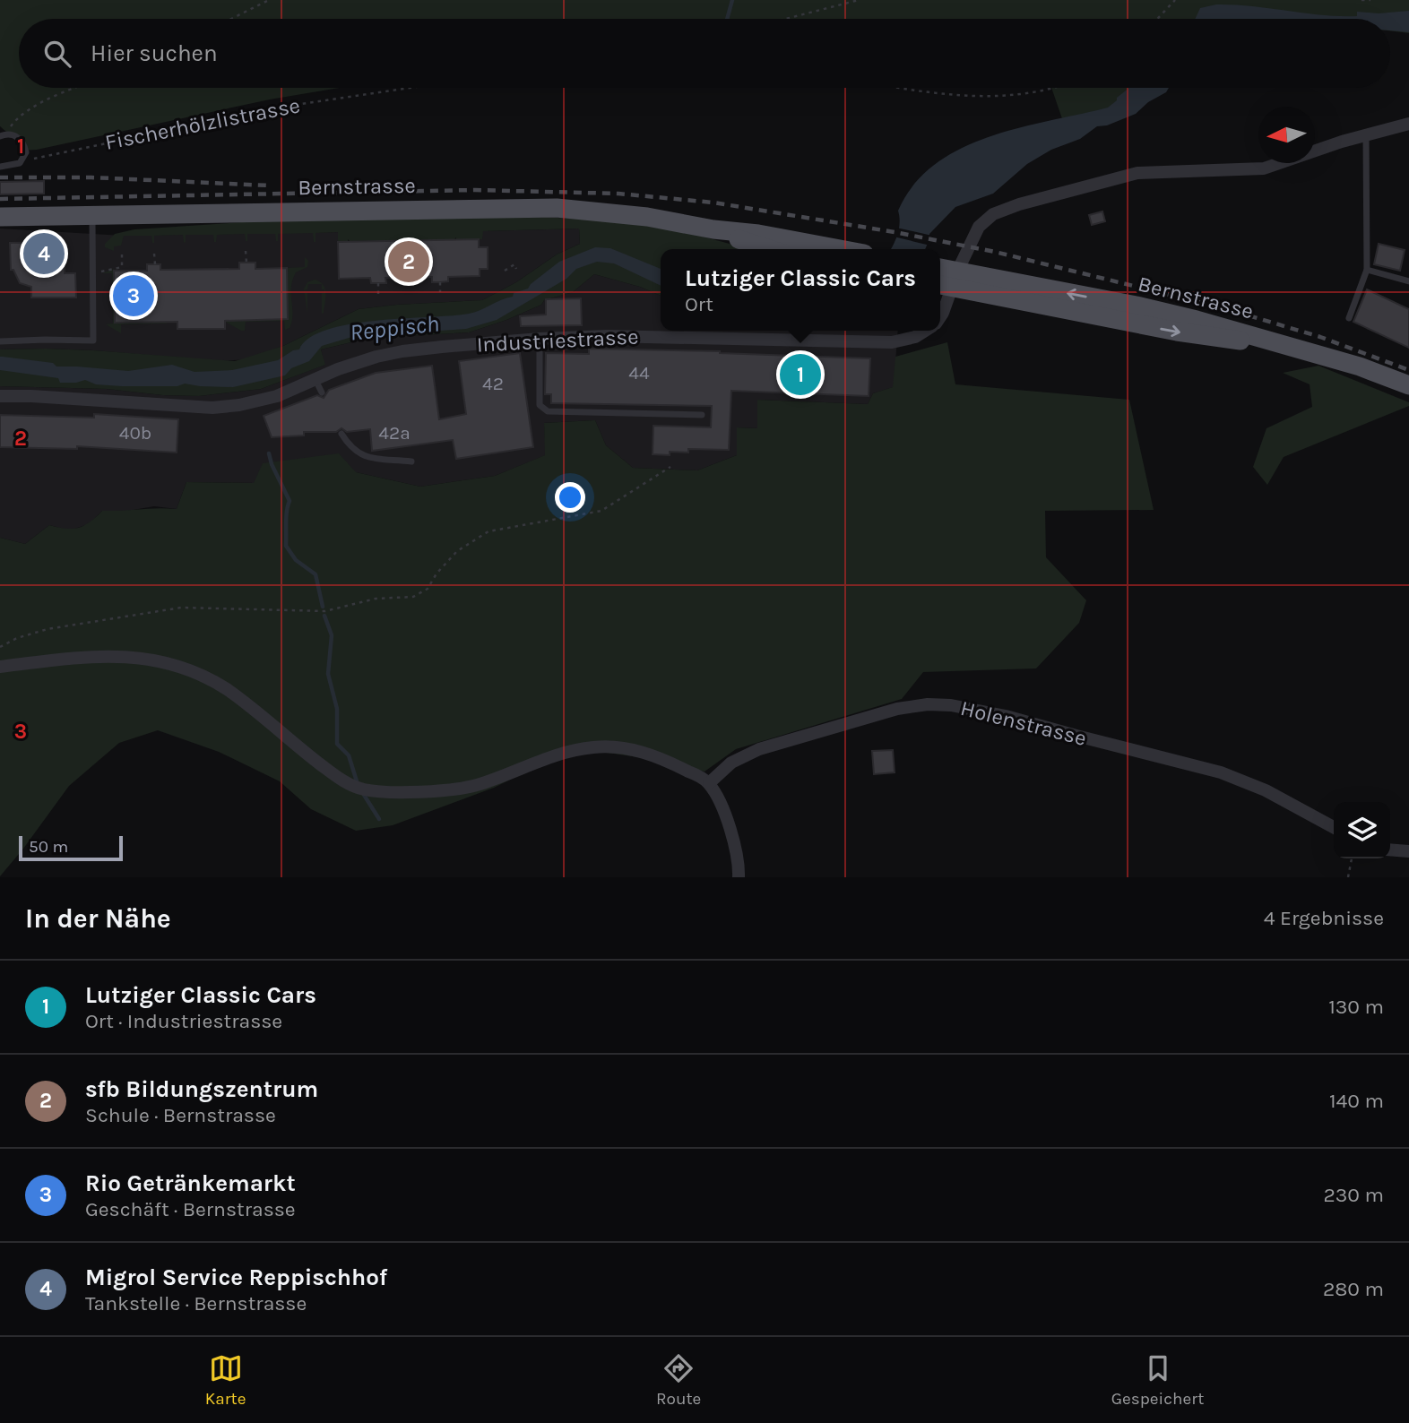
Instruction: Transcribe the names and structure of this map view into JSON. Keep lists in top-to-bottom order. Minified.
{"streets":{"main road":["Bernstrasse"],"street":["Industriestrasse","Holenstrasse"],"path":["Fischerhölzlistrasse"]},"crossings":[["Bernstrasse","Industriestrasse"]],"water":["Reppisch"],"house_numbers":["44","42","40b","42a"],"scale_bar":"50 m","north":"left","page":{"search":"Hier suchen","pins":["4","2","3","1"],"popup":["Lutziger Classic Cars","Ort"],"scale":"50 m","heading":["In der Nähe","4 Ergebnisse"],"list":[{"mark":"1","name":"Lutziger Classic Cars","note":"Ort · Industriestrasse","value":"130 m"},{"mark":"2","name":"sfb Bildungszentrum","note":"Schule · Bernstrasse","value":"140 m"},{"mark":"3","name":"Rio Getränkemarkt","note":"Geschäft · Bernstrasse","value":"230 m"},{"mark":"4","name":"Migrol Service Reppischhof","note":"Tankstelle · Bernstrasse","value":"280 m"}],"nav":["Karte","Route","Gespeichert"]},"grid":{"rows":["1","2","3"]}}
